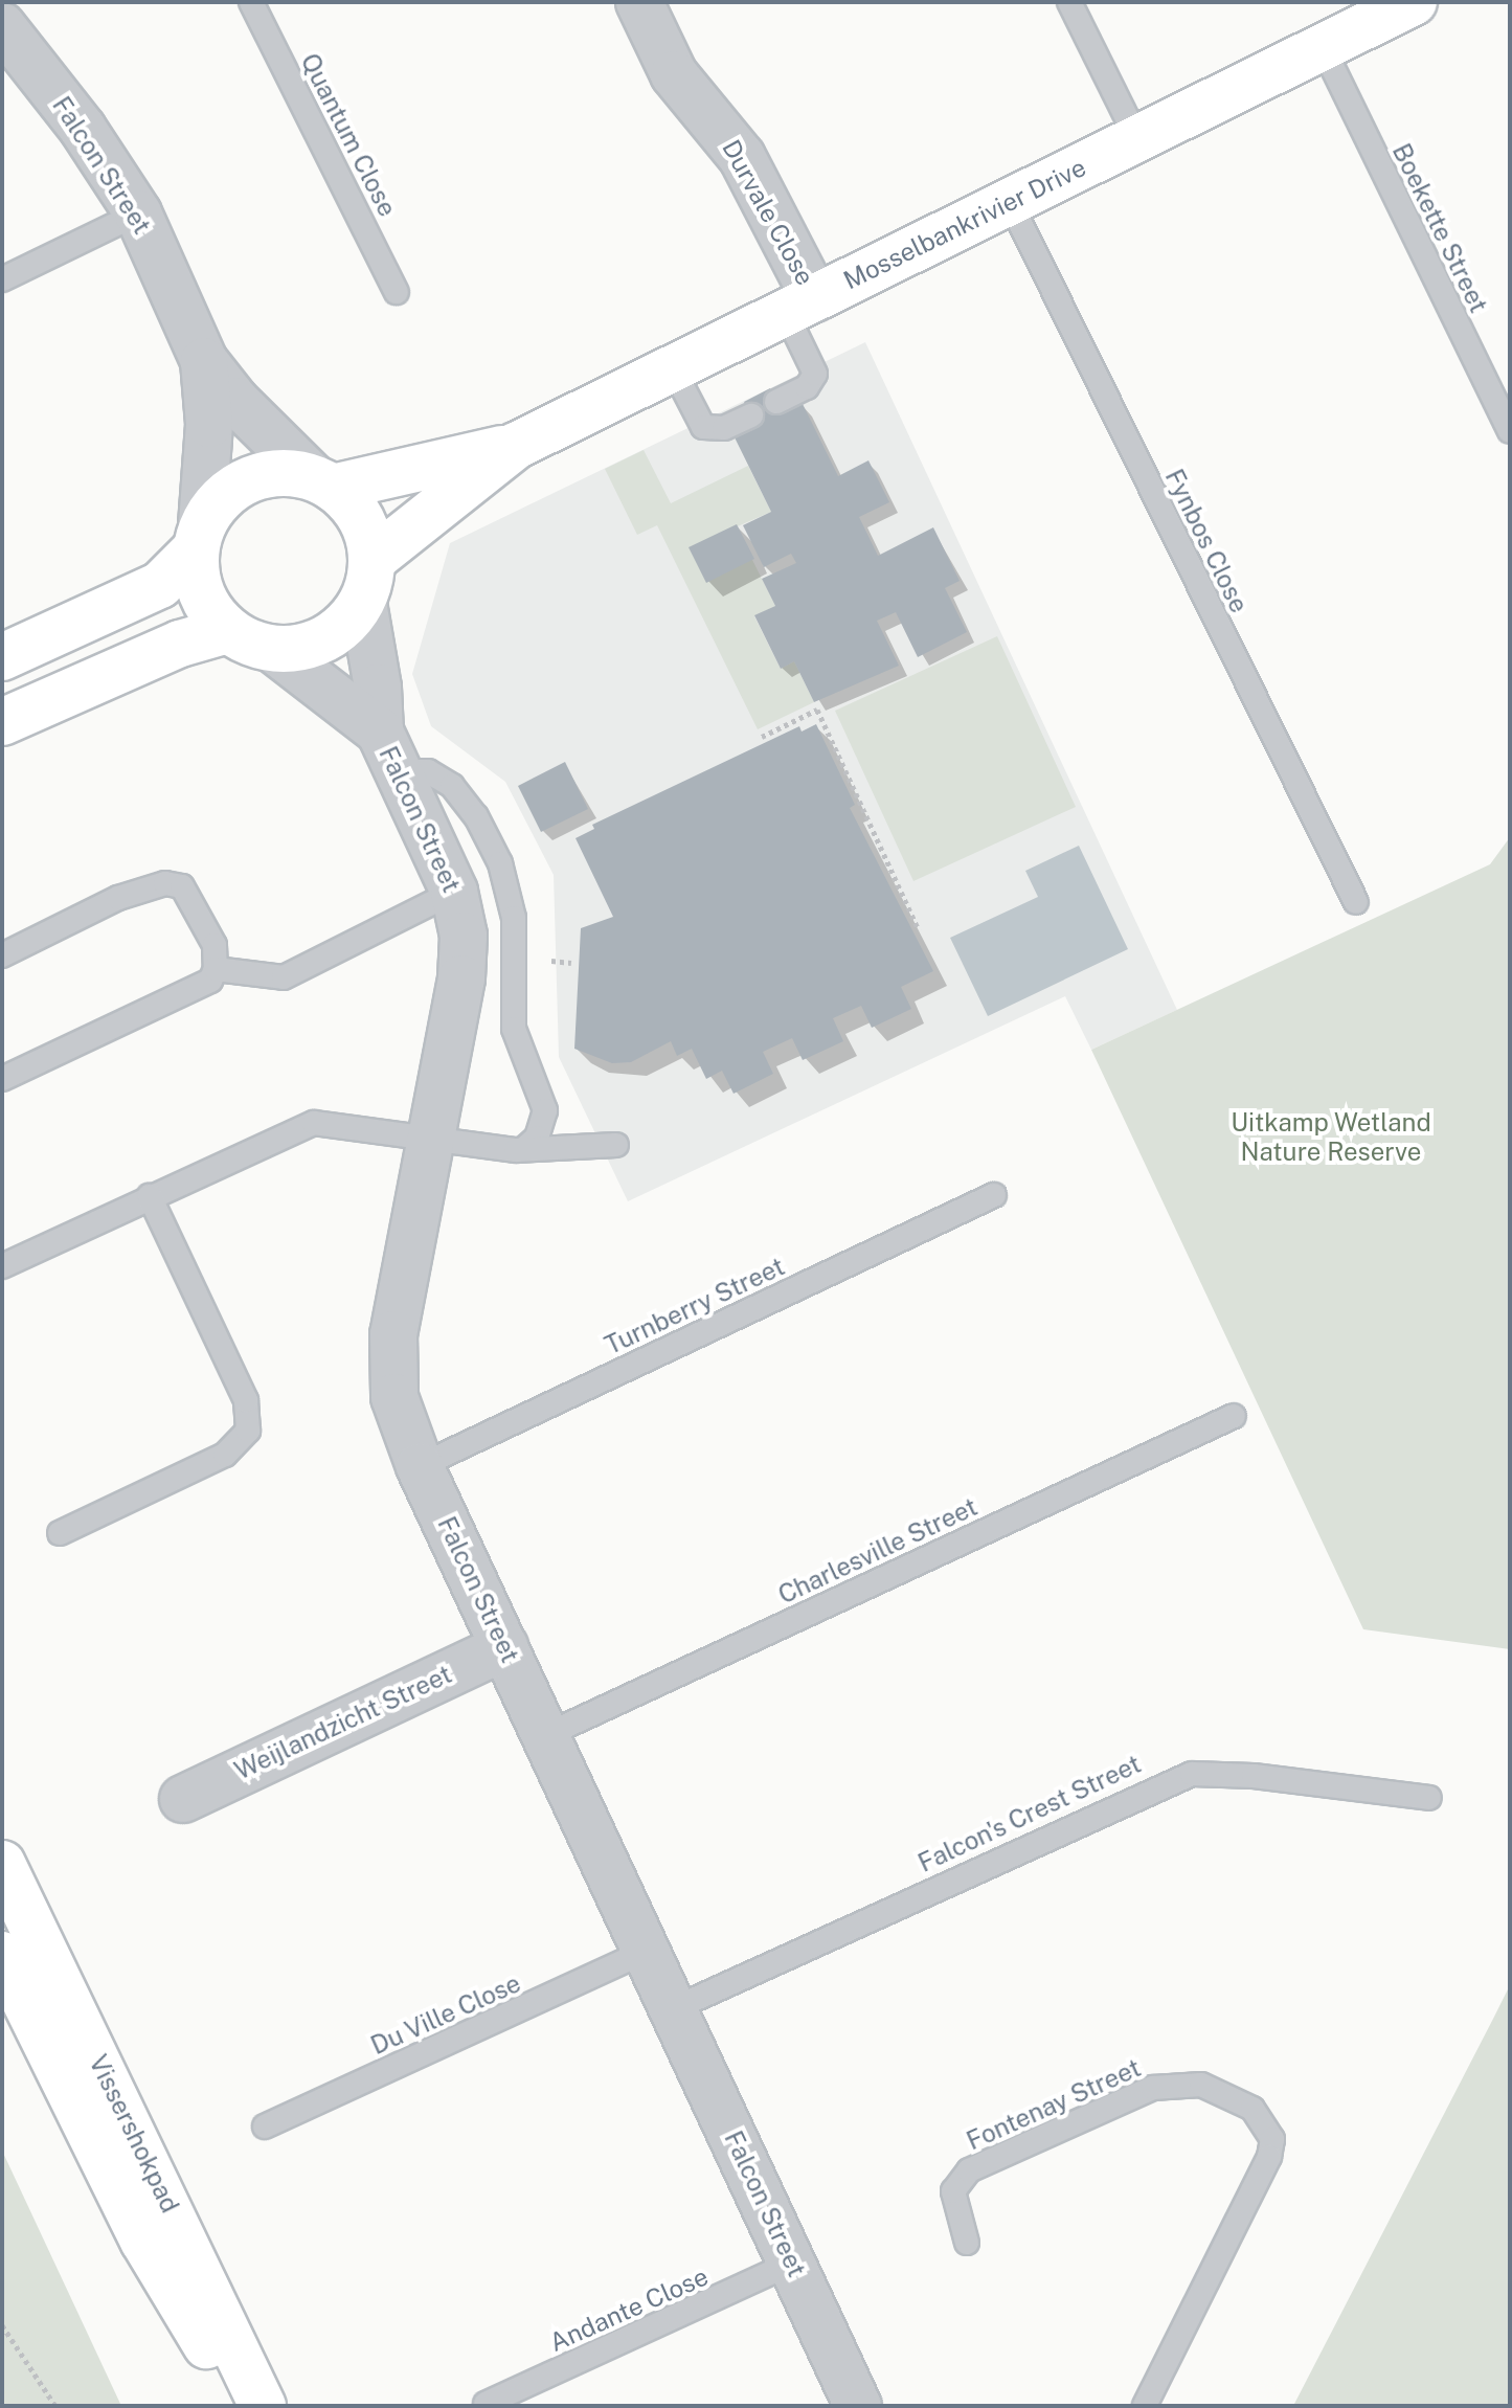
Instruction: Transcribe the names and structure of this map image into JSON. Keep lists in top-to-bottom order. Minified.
{"streets":{"street":["Falcon Street","Durvale Close","Mosselbankrivier Drive","Weijlandzicht Street","Vissershokpad"],"lane":["Quantum Close","Boekette Street","Fynbos Close","Turnberry Street","Charlesville Street","Falcon's Crest Street","Du Ville Close","Fontenay Street","Andante Close"]},"crossings":[["Falcon Street","Mosselbankrivier Drive"],["Falcon Street","Turnberry Street"],["Falcon Street","Charlesville Street"],["Falcon Street","Weijlandzicht Street"],["Falcon Street","Falcon's Crest Street"],["Falcon Street","Du Ville Close"],["Falcon Street","Andante Close"],["Durvale Close","Mosselbankrivier Drive"],["Mosselbankrivier Drive","Boekette Street"],["Mosselbankrivier Drive","Fynbos Close"]],"parks":["Uitkamp Wetland Nature Reserve"]}
